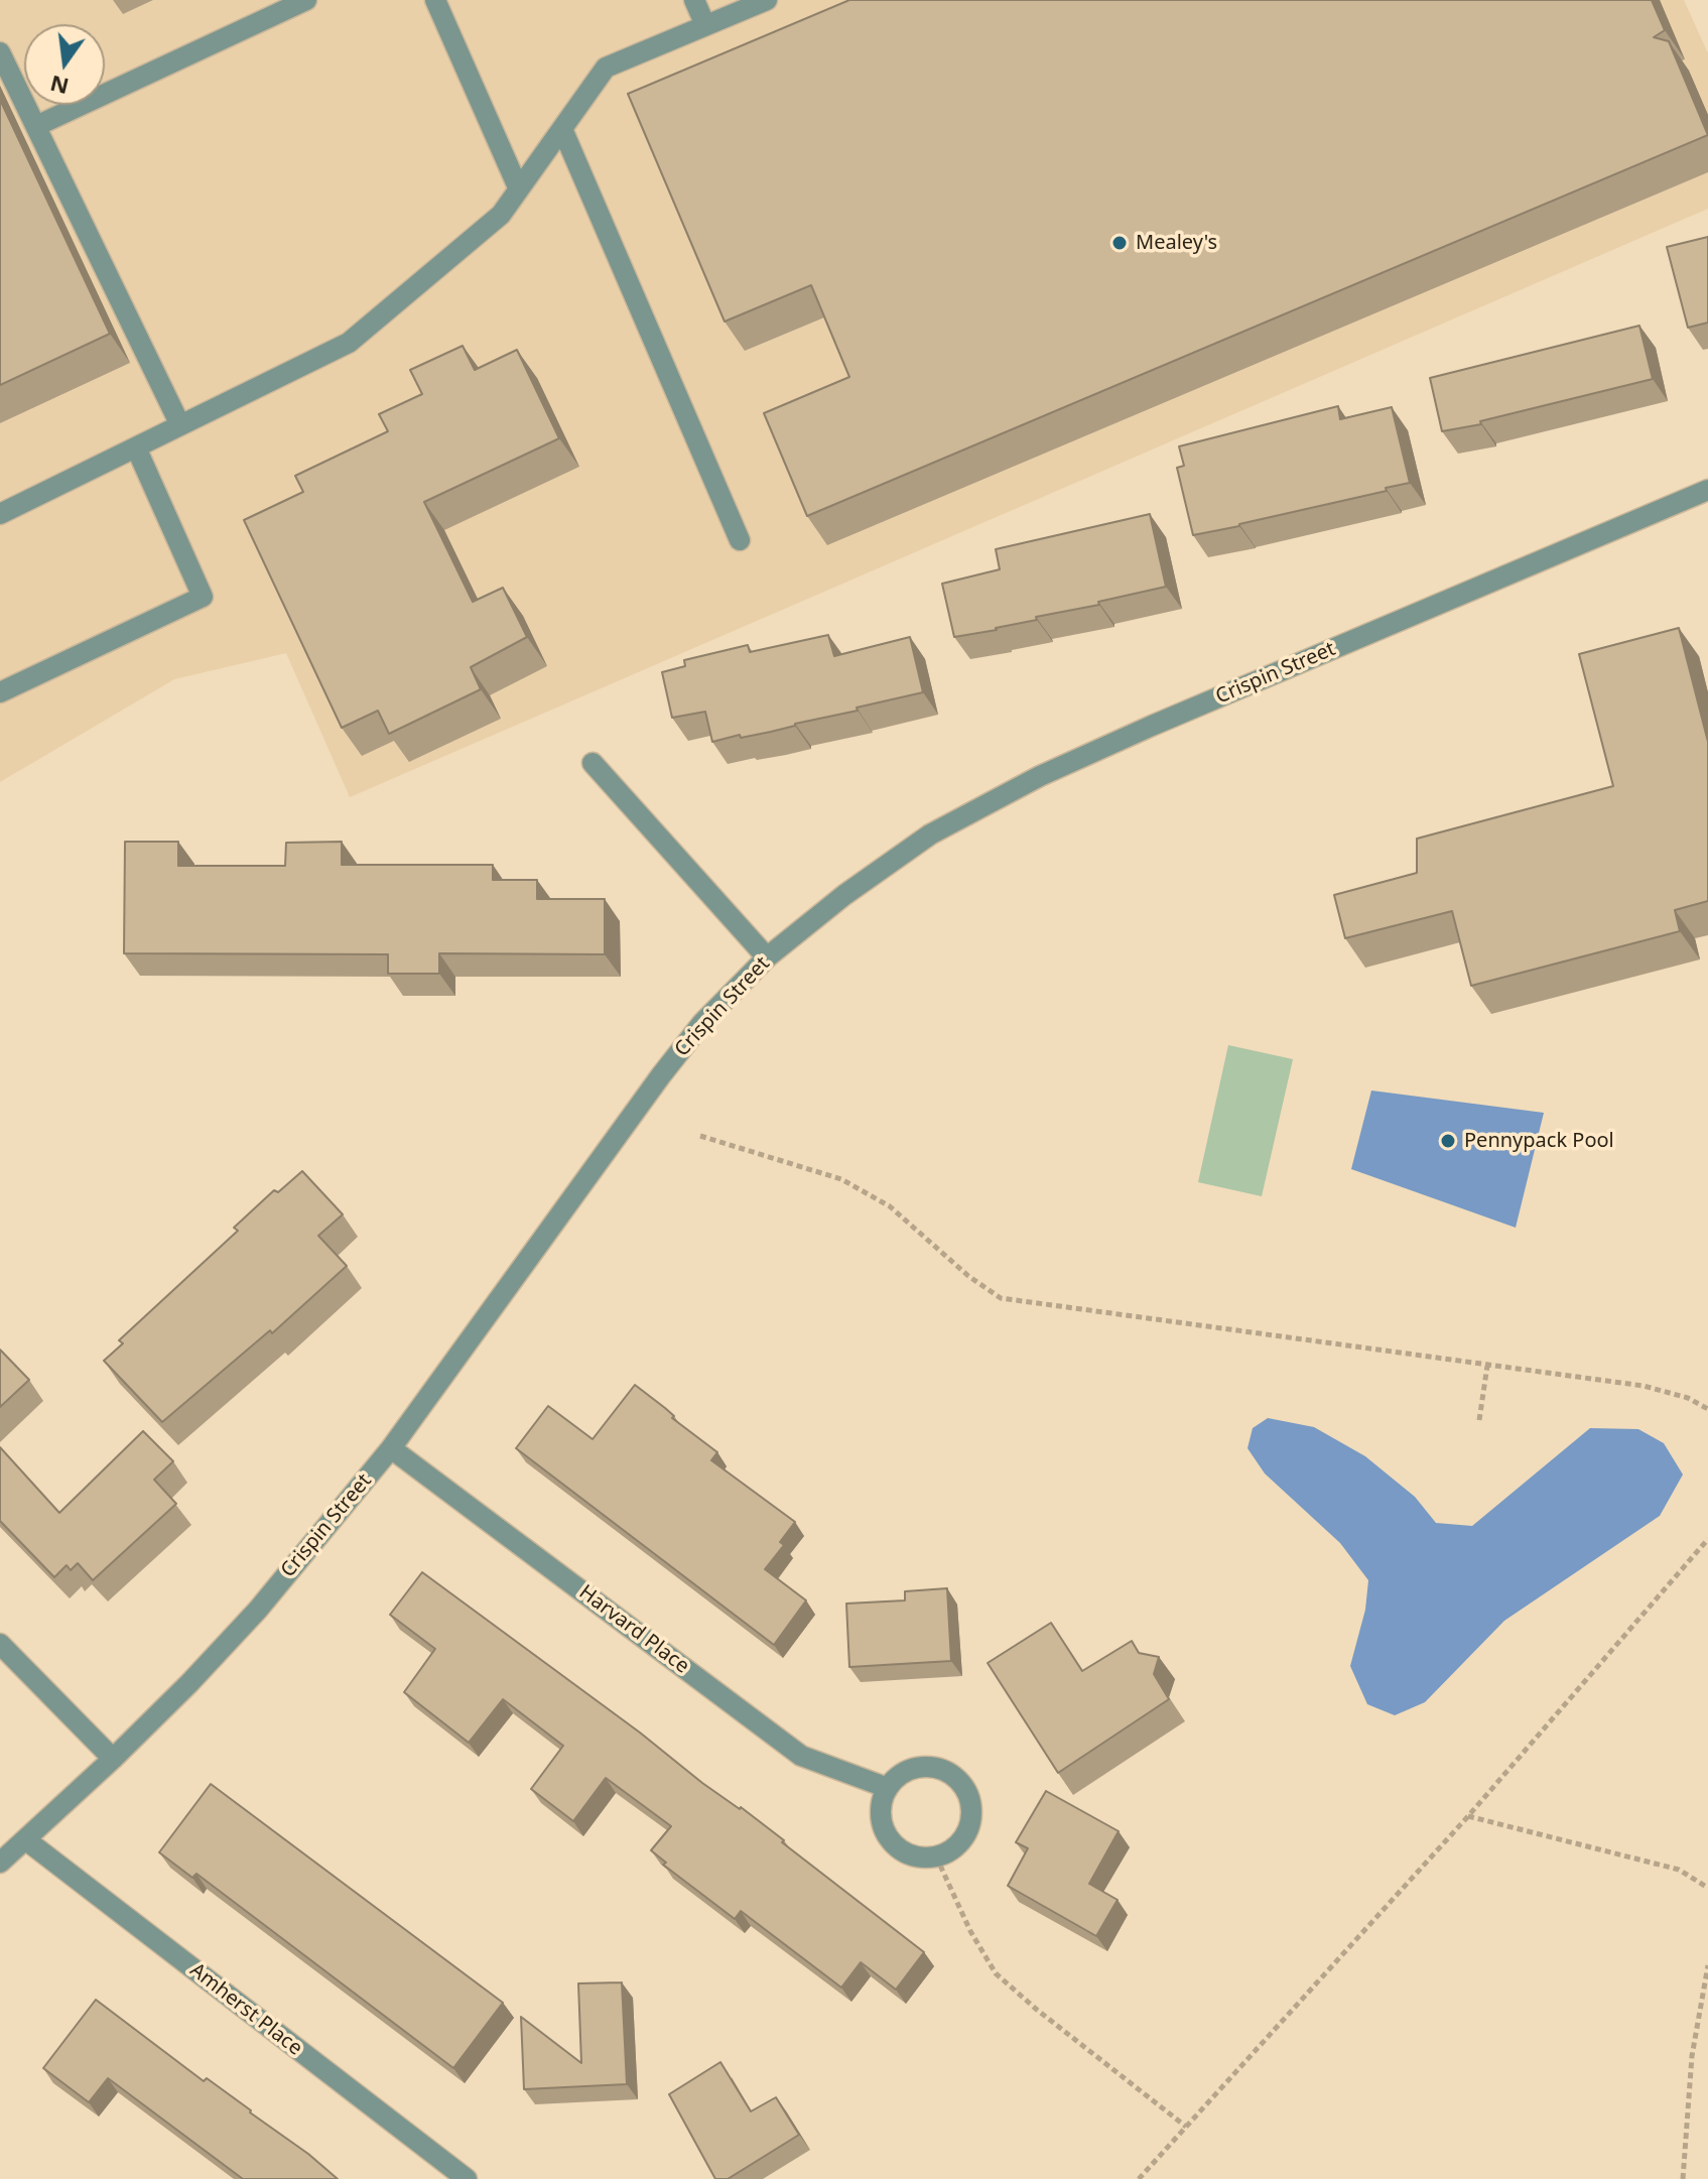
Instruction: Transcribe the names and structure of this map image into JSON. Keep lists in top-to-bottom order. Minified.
{"streets":{"street":["Crispin Street","Harvard Place","Amherst Place"]},"crossings":[["Crispin Street","Harvard Place"],["Crispin Street","Amherst Place"]],"places":["Mealey's","Pennypack Pool"],"north":"bottom"}
